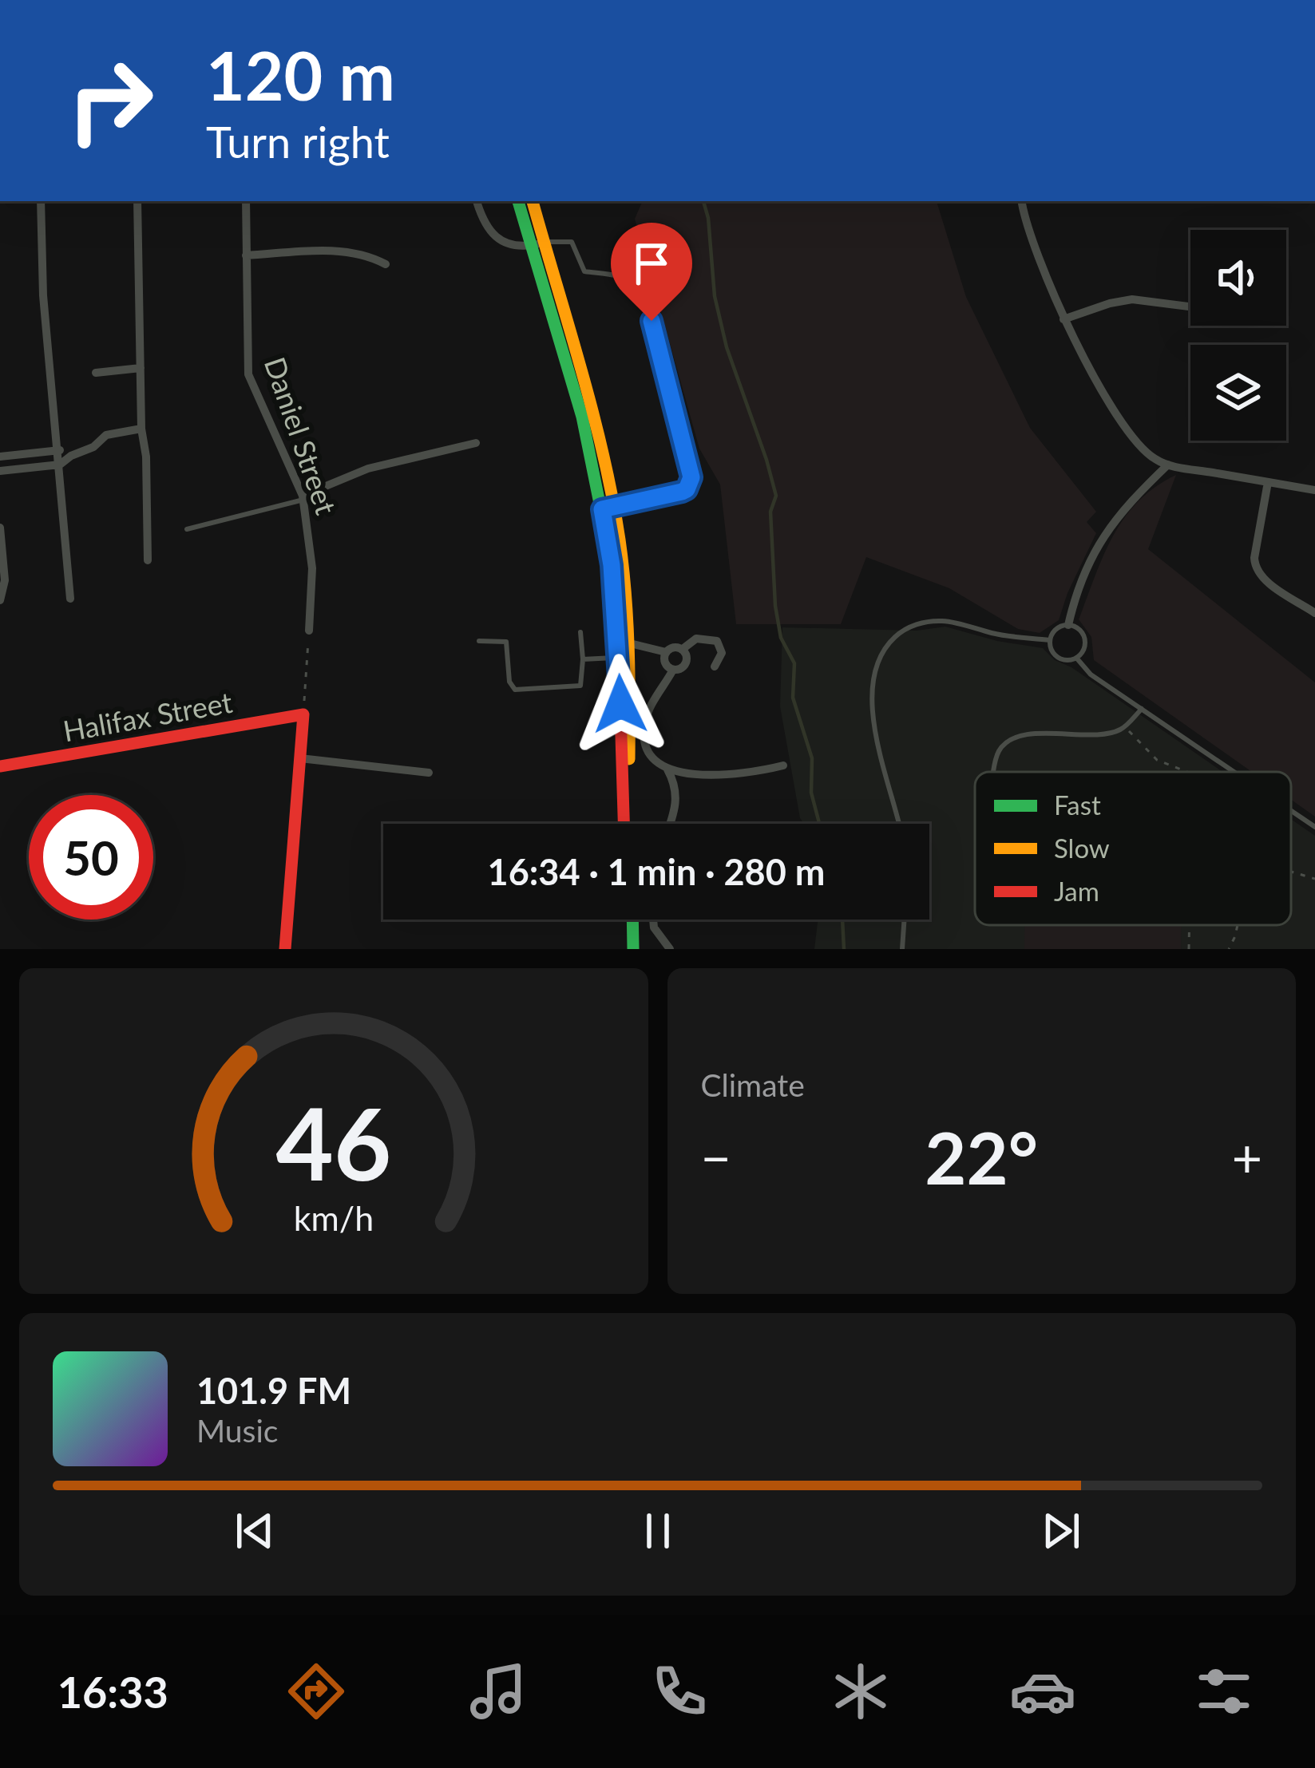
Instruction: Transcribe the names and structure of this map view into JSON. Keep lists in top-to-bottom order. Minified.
{"streets":{"main road":["Halifax Street"],"street":["Daniel Street"]},"legend":["Fast","Slow","Jam"],"page":{"turn":["120 m","Turn right"],"limit":"50","trip":"16:34 · 1 min · 280 m","tile":"Climate","heat":["−","22°","+"],"song":["101.9 FM","Music"],"tabs":"16:33","gauge":["46","km/h"]}}
